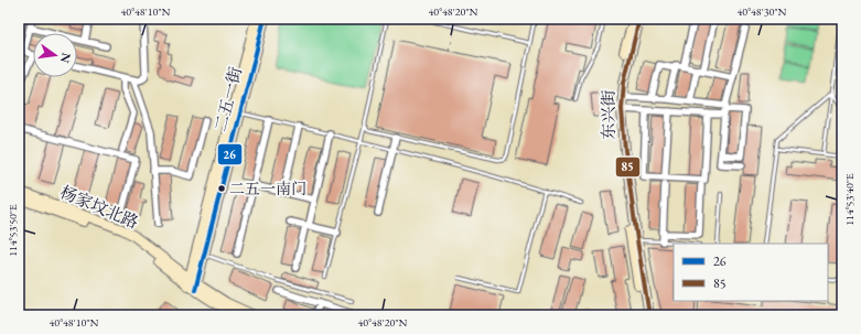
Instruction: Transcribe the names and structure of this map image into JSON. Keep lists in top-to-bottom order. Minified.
{"streets":{"main road":["二五一街","东兴街","杨家坟北路"]},"crossings":[["二五一街","杨家坟北路"]],"places":["二五一南门"],"lines":["transit line 26","transit line 85"],"legend":["26","85"],"north":"right","coordinates":["40°48'10\"N","40°48'20\"N","40°48'30\"N","114°53'40\"E","114°53'50\"E"]}
